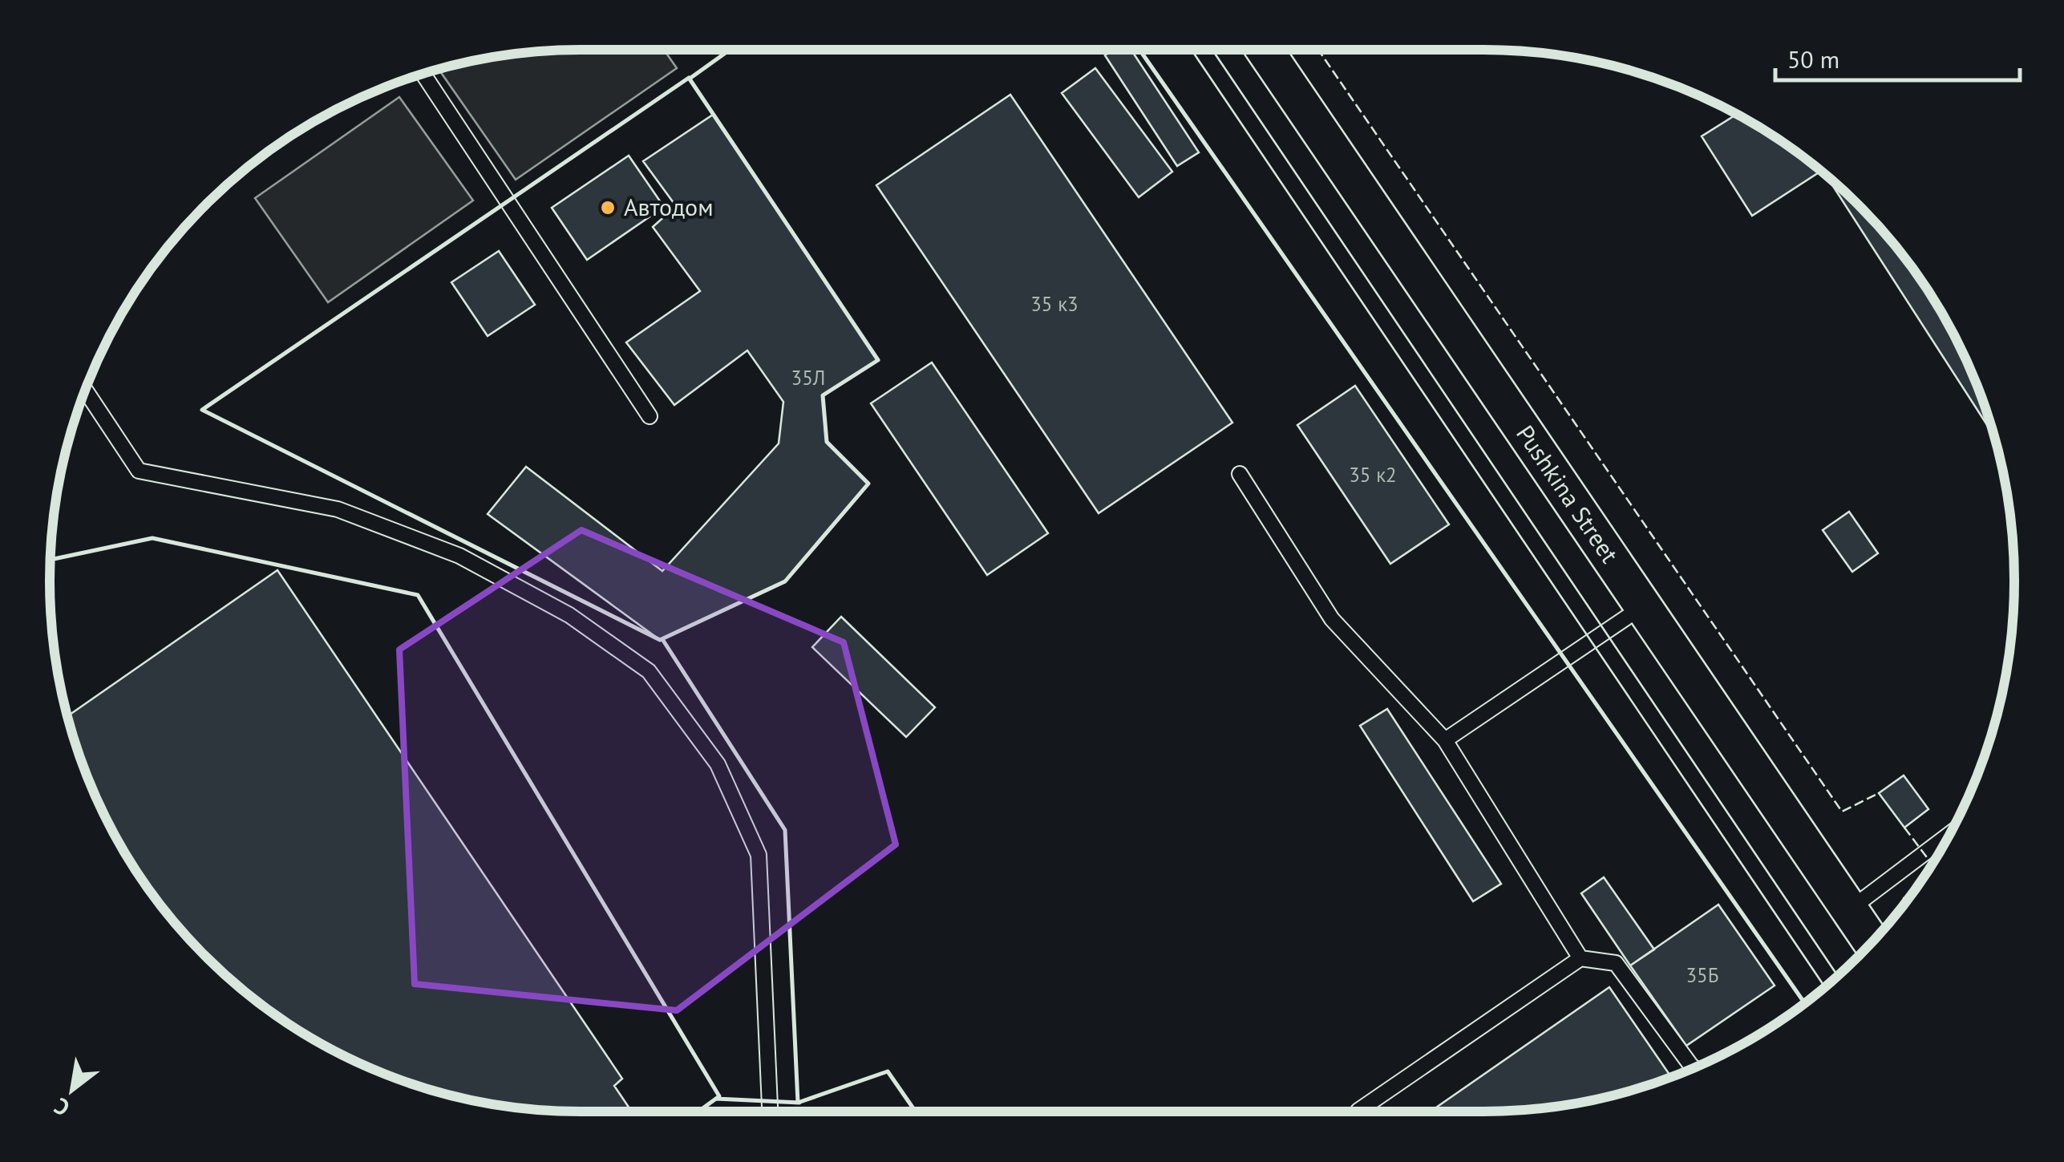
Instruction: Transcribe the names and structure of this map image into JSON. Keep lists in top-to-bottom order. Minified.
{"streets":{"street":["Pushkina Street"]},"places":["Автодом"],"house_numbers":["35 к3","35Л","35 к2","35Б"],"scale_bar":"50 m","north":"bottom left"}
